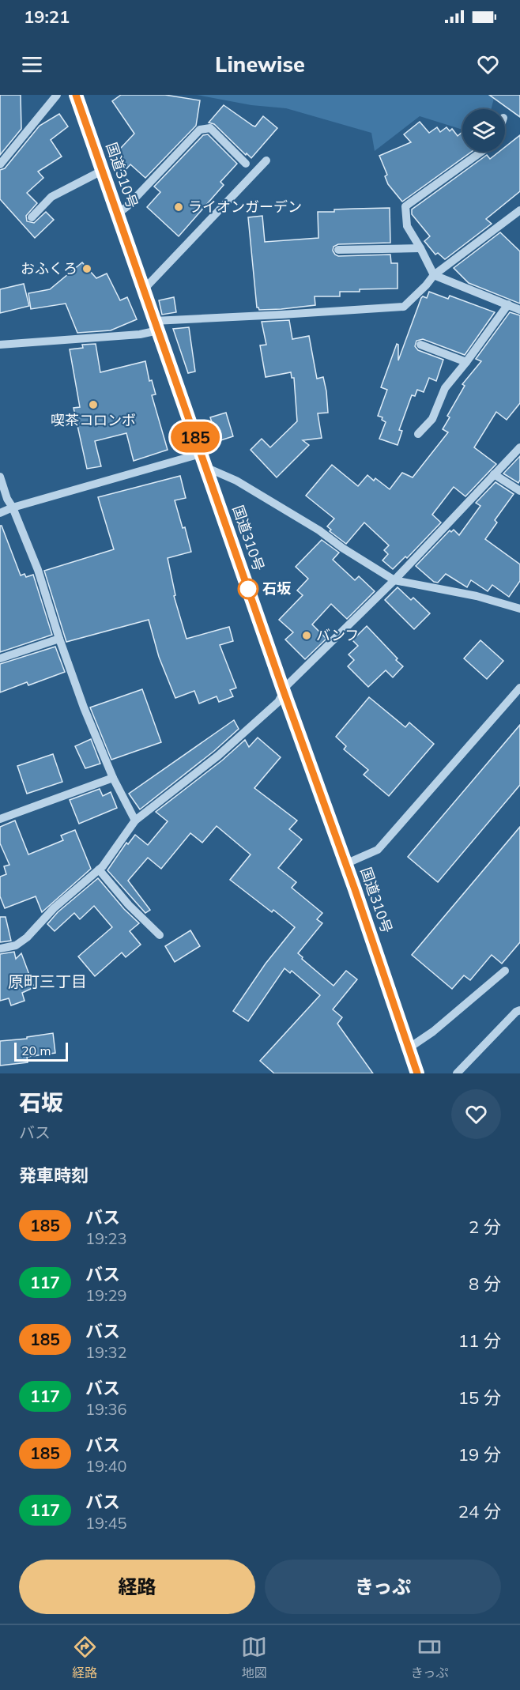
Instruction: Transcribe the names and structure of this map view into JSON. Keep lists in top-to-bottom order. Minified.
{"streets":{"highway":["国道310号"]},"districts":["原町三丁目"],"places":["ライオンガーデン","おふくろ","喫茶コロンボ","石坂","バンフ"],"lines":["bus line 185"],"scale_bar":"20 m","page":{"status":"19:21","header":"Linewise","on_map":"185","scale":"20 m","heading":[["石坂","バス"],"発車時刻"],"list":[{"mark":"185","name":"バス","note":"19:23","value":"2 分"},{"mark":"117","name":"バス","note":"19:29","value":"8 分"},{"mark":"185","name":"バス","note":"19:32","value":"11 分"},{"mark":"117","name":"バス","note":"19:36","value":"15 分"},{"mark":"185","name":"バス","note":"19:40","value":"19 分"},{"mark":"117","name":"バス","note":"19:45","value":"24 分"}],"buttons":["経路","きっぷ"],"tabs":["経路","地図","きっぷ"]}}
